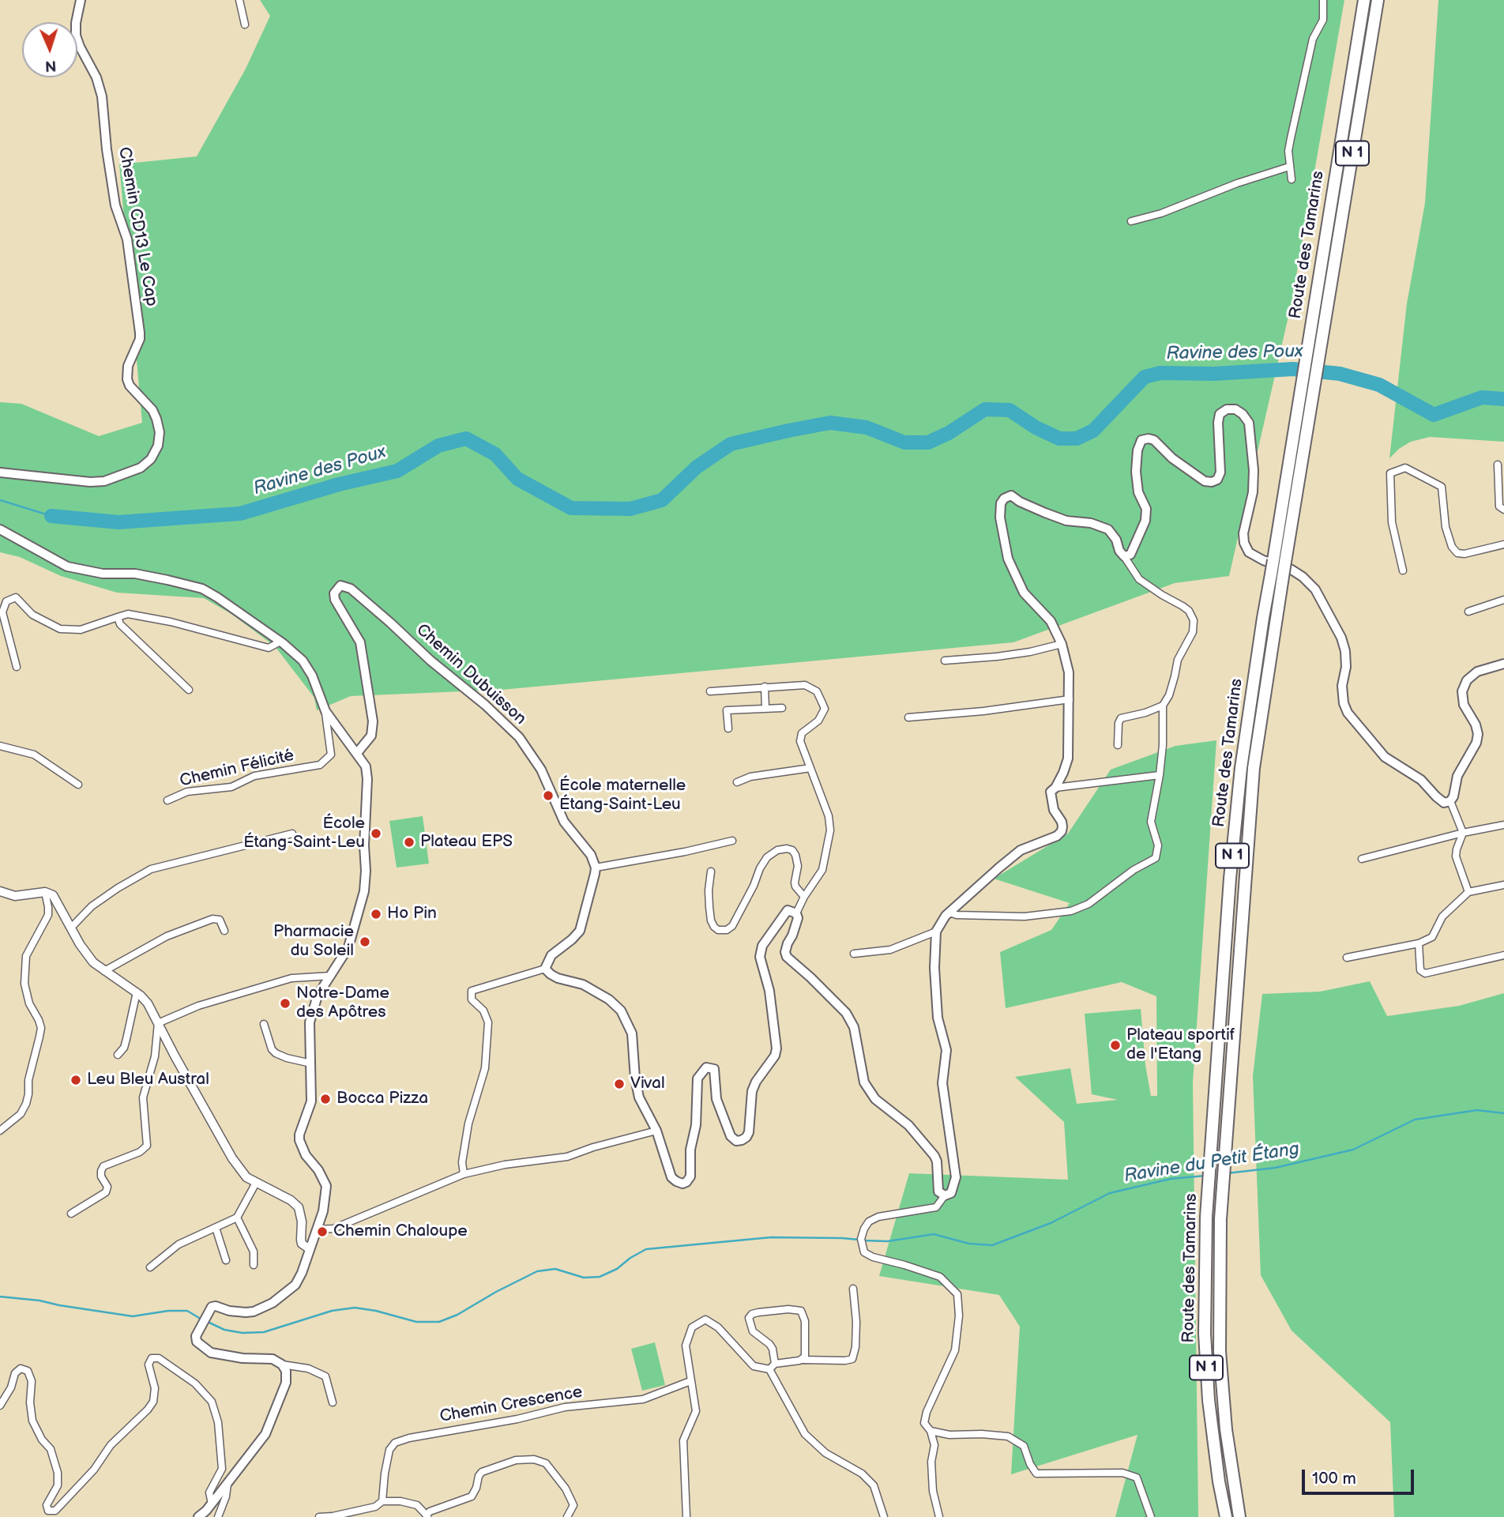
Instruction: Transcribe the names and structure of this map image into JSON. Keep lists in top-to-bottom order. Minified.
{"streets":{"highway":["N 1","Route des Tamarins"],"main road":["Chemin CD13 Le Cap","Chemin Dubuisson"],"street":["Chemin Félicité","Chemin Crescence"]},"water":["Ravine des Poux","Ravine du Petit Étang"],"places":["École maternelle Étang-Saint-Leu","École Étang-Saint-Leu","Plateau EPS","Ho Pin","Pharmacie du Soleil","Notre-Dame des Apôtres","Plateau sportif de l'Etang","Leu Bleu Austral","Vival","Bocca Pizza","Chemin Chaloupe"],"scale_bar":"100 m","north":"bottom"}
